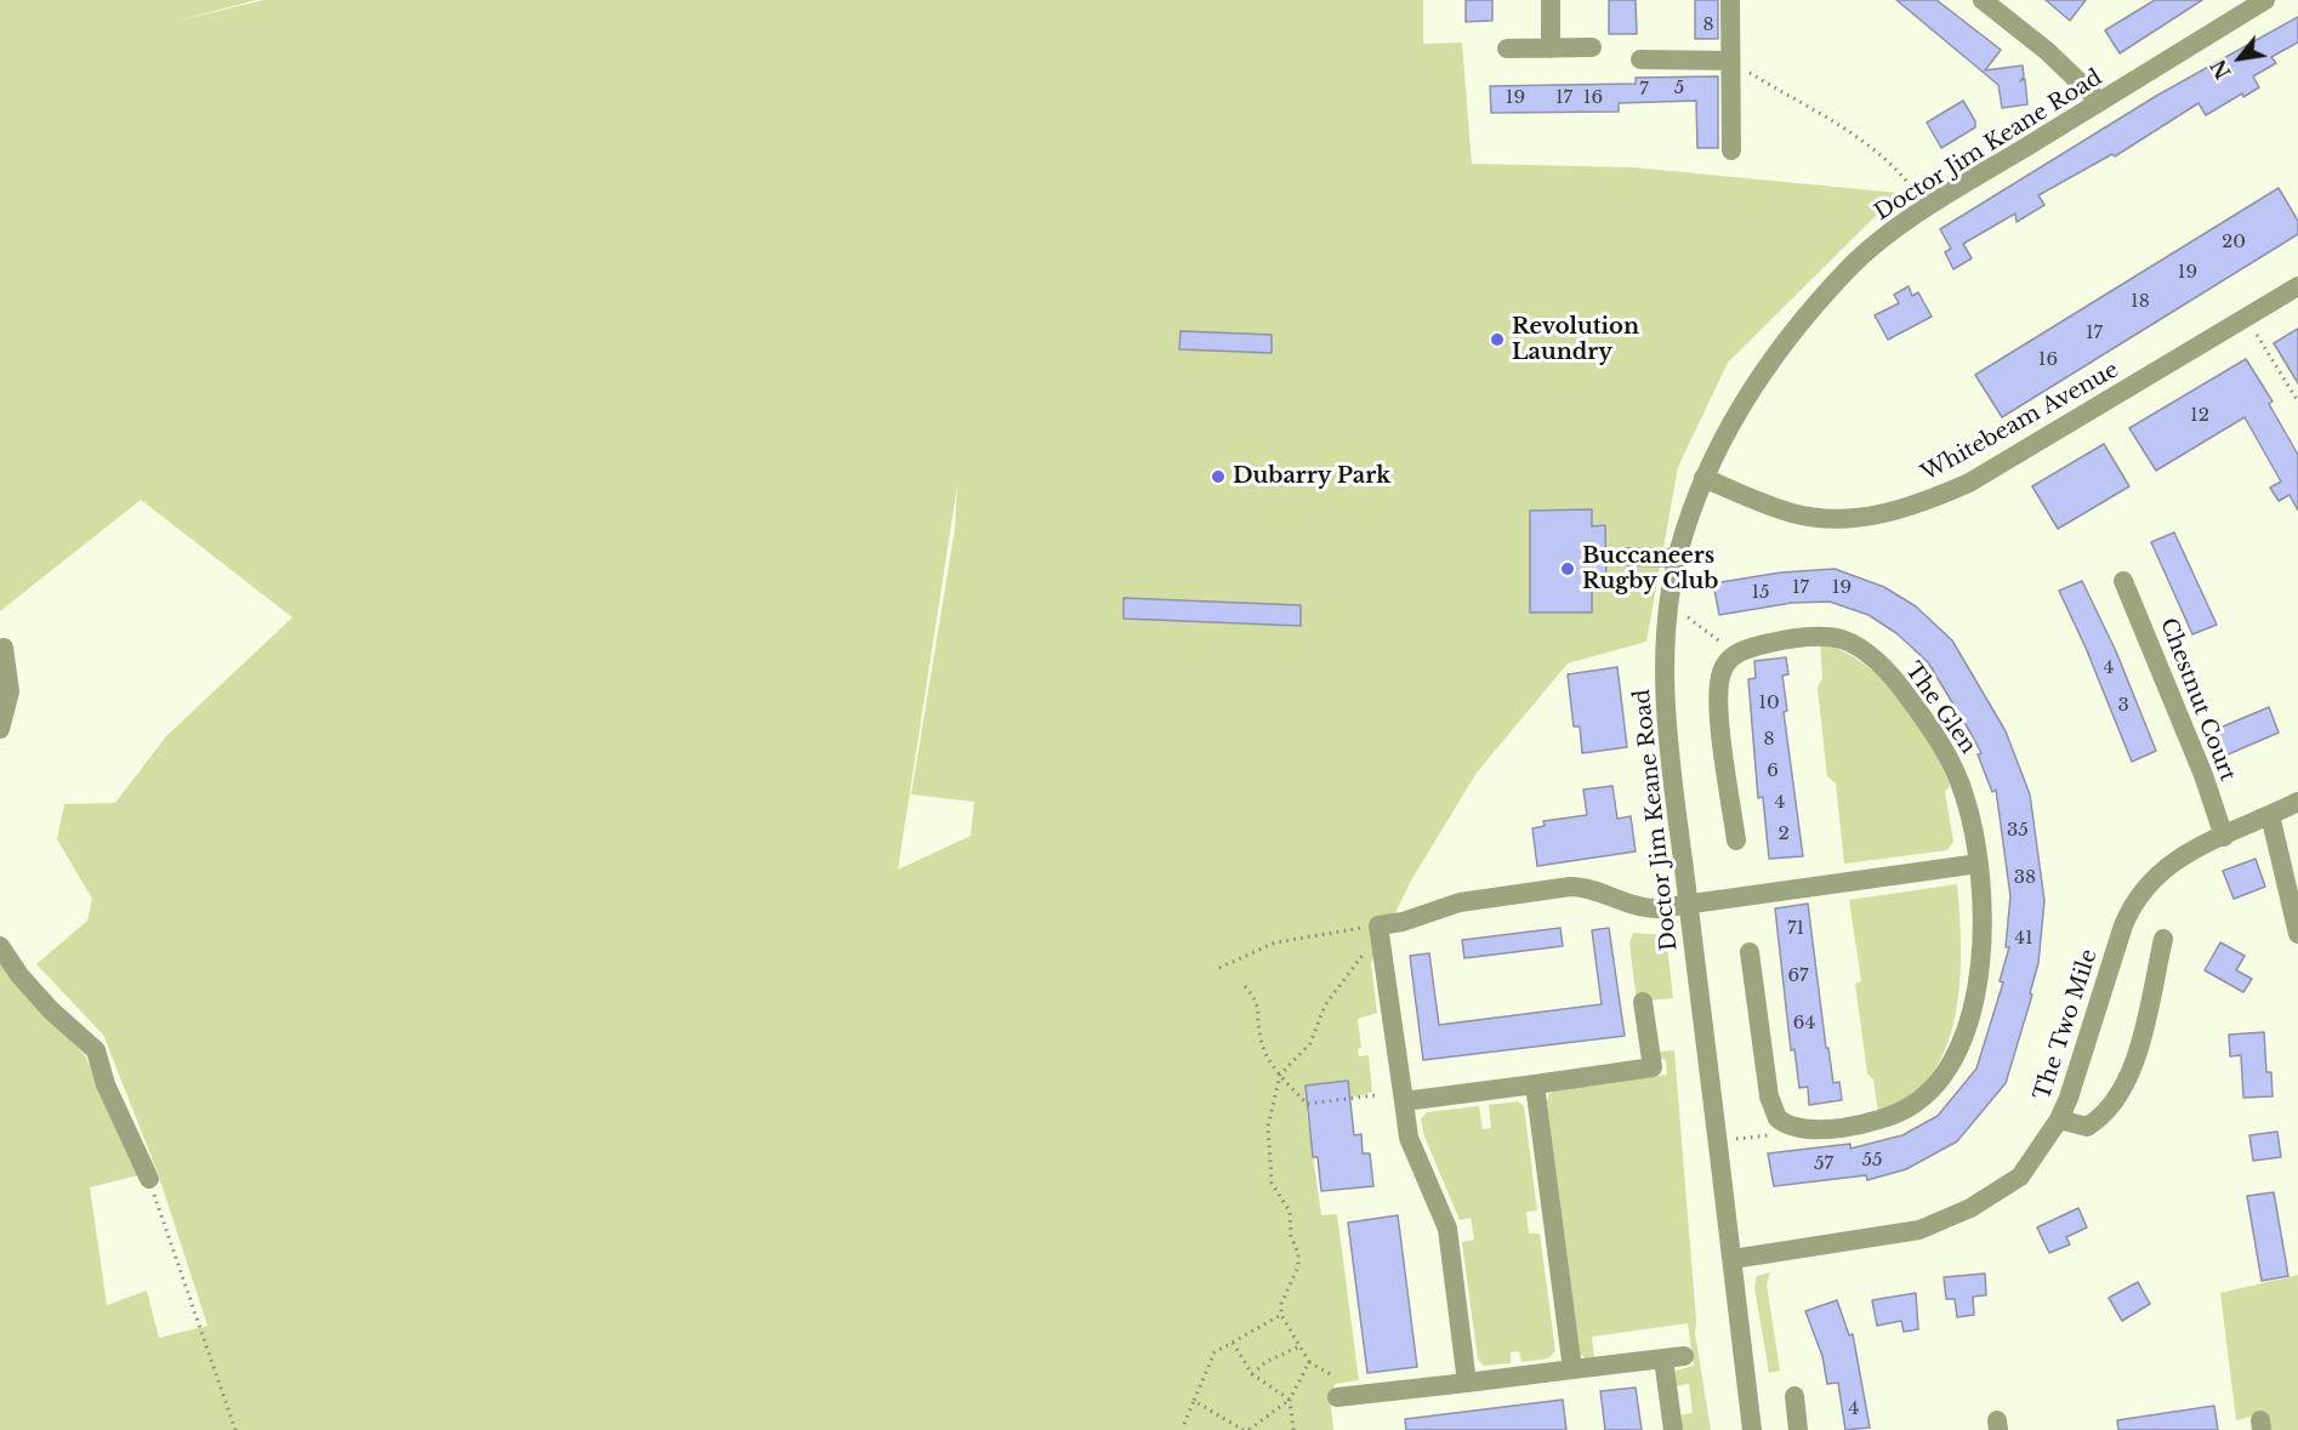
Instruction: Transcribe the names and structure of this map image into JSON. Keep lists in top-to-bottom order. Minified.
{"streets":{"street":["Doctor Jim Keane Road","Whitebeam Avenue","Chestnut Court","The Glen","The Two Mile"]},"crossings":[["Doctor Jim Keane Road","Whitebeam Avenue"],["Doctor Jim Keane Road","The Two Mile"],["Chestnut Court","The Two Mile"]],"places":["Revolution Laundry","Dubarry Park","Buccaneers Rugby Club"],"house_numbers":["8","5","7","19","17","16","20","19","18","17","16","12","17","19","15","4","10","3","8","6","4","35","2","38","71","41","67","64","55","57","4"],"north":"bottom left"}
